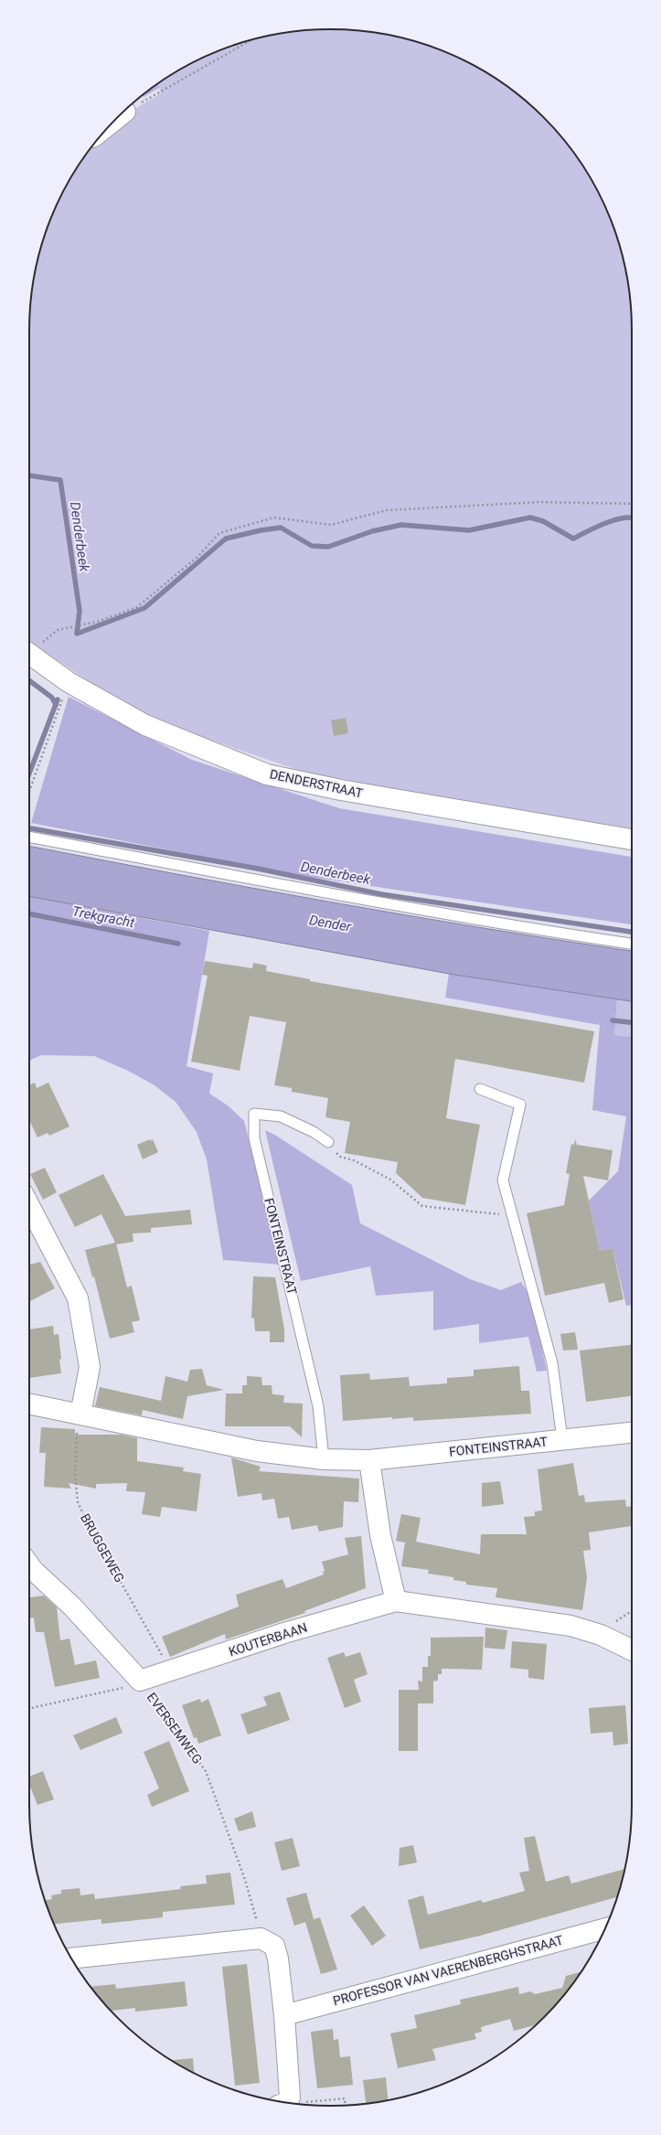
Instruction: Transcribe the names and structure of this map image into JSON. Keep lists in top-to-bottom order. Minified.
{"streets":{"street":["DENDERSTRAAT","FONTEINSTRAAT","KOUTERBAAN","EVERSEMWEG","PROFESSOR VAN VAERENBERGHSTRAAT"],"path":["BRUGGEWEG"]},"crossings":[["FONTEINSTRAAT","BRUGGEWEG"],["BRUGGEWEG","KOUTERBAAN"],["KOUTERBAAN","EVERSEMWEG"]],"water":["Denderbeek","Trekgracht","Dender"]}
